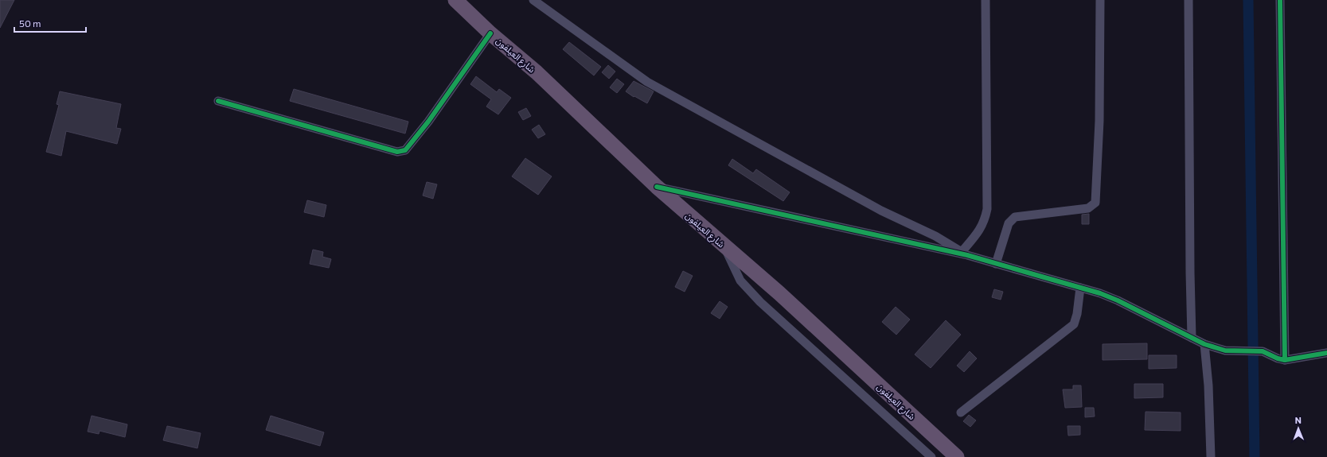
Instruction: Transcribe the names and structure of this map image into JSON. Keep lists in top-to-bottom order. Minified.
{"streets":{"highway":["شارع العيلفون"]},"scale_bar":"50 m","north":"top"}
